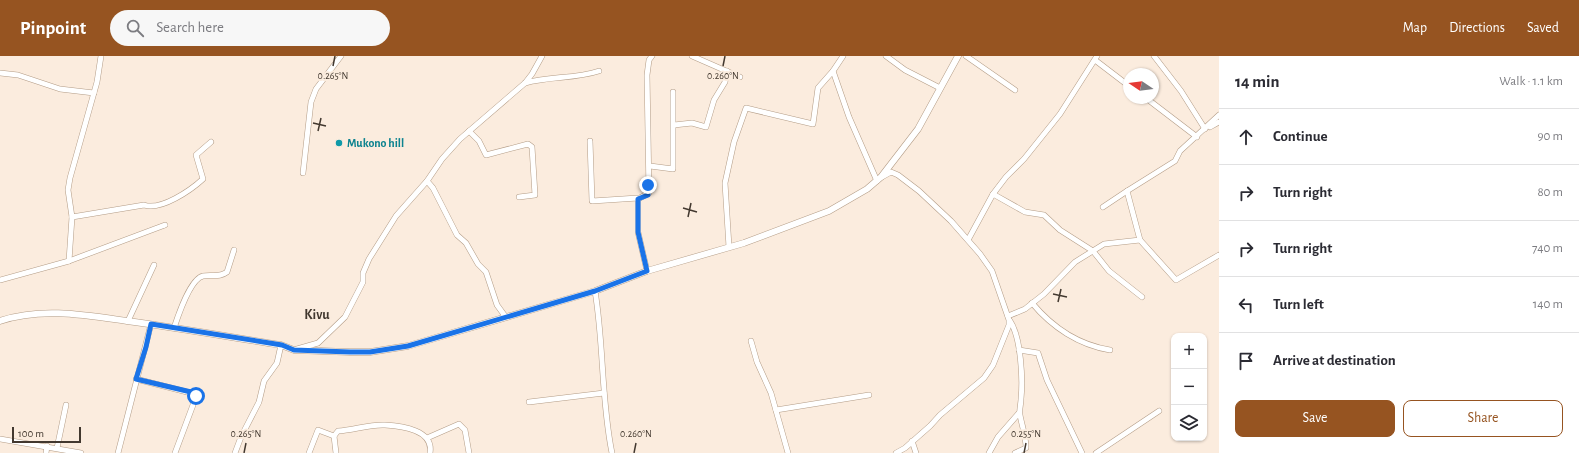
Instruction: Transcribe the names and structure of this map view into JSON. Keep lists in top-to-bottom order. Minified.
{"districts":["Kivu"],"places":["Mukono hill"],"scale_bar":"100 m","north":"left","page":{"header":"Pinpoint","search":"Search here","nav":["Map","Directions","Saved"],"heading":["14 min","Walk · 1.1 km"],"list":[["Continue","90 m"],["Turn right","80 m"],["Turn right","740 m"],["Turn left","140 m"],"Arrive at destination"],"map_buttons":["+","−"],"buttons":["Save","Share"],"scale":"100 m"},"coordinates":["0.265°N","0.260°N","0.255°N"]}
